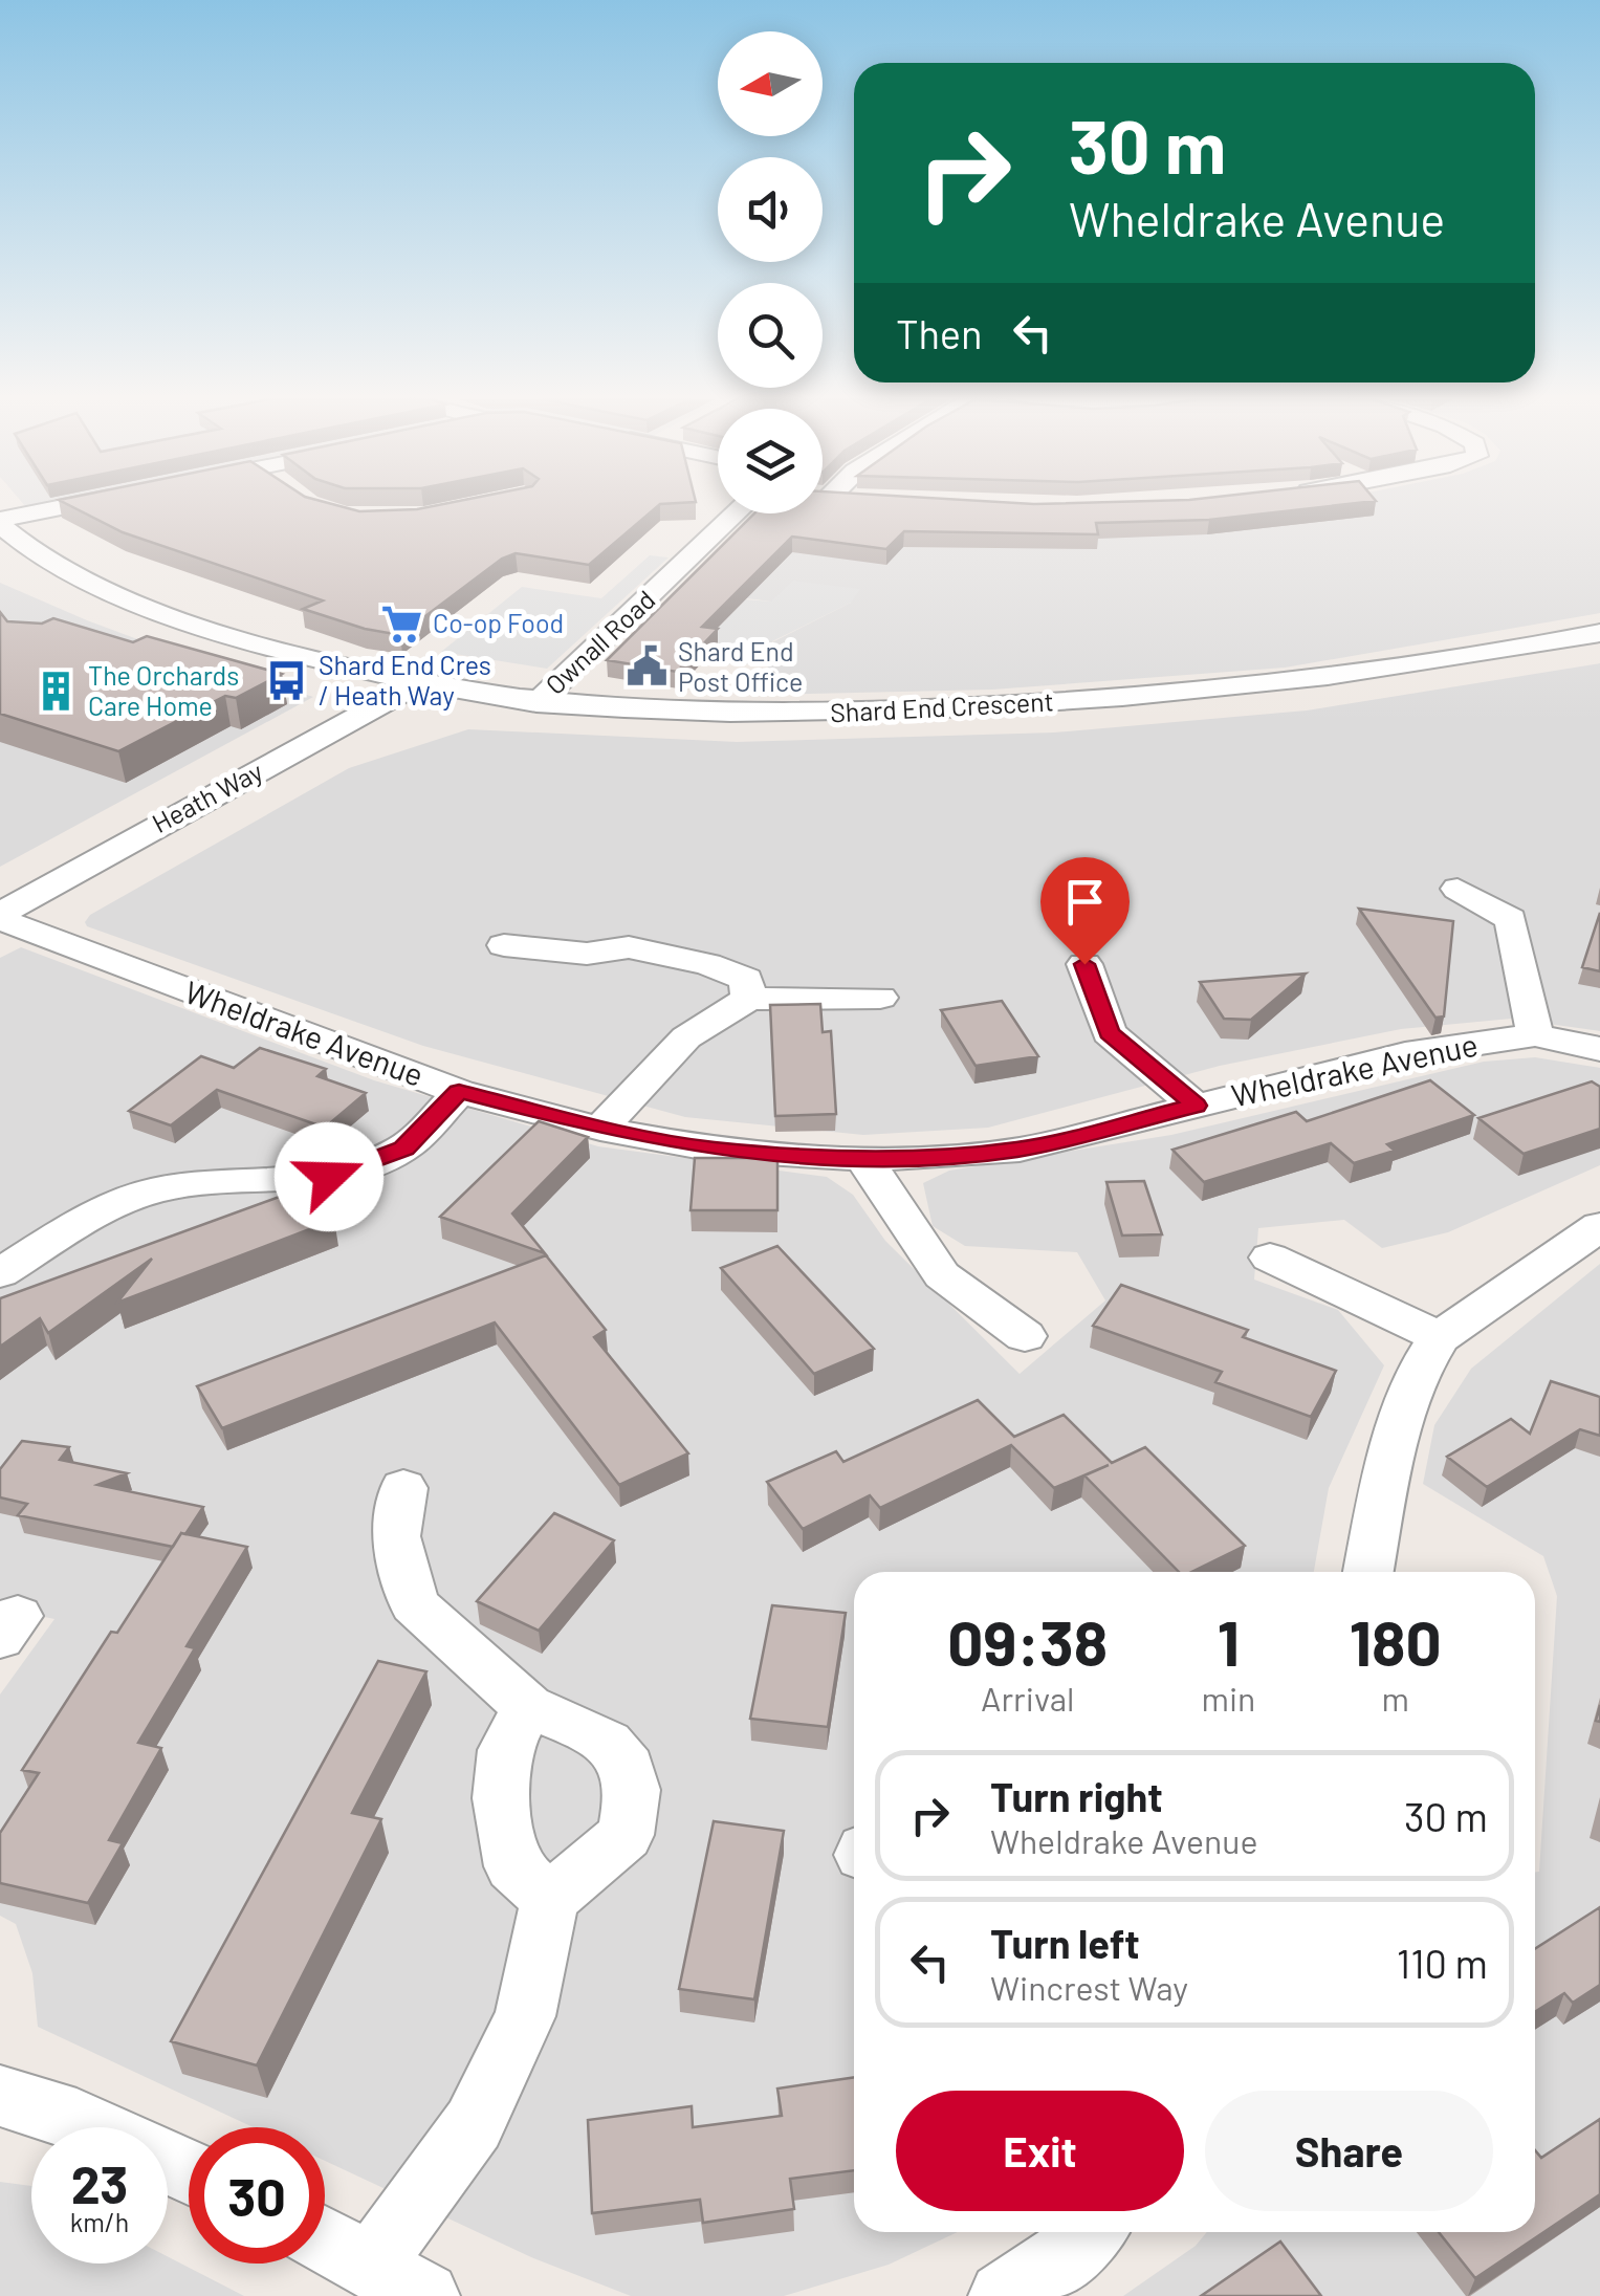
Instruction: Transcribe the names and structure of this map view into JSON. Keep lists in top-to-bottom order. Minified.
{"streets":{"street":["Ownall Road","Shard End Crescent","Heath Way","Wheldrake Avenue"]},"crossings":[["Ownall Road","Shard End Crescent"],["Shard End Crescent","Heath Way"],["Heath Way","Wheldrake Avenue"]],"places":{"supermarket":["Co-op Food"],"public building":["Shard End Post Office"],"bus stop":["Shard End Cres / Heath Way"],"building":["The Orchards Care Home"]},"north":"left","page":{"turn":["30 m","Wheldrake Avenue"],"then":"Then","eta":["09:38","Arrival","1","min","180","m"],"list":[{"name":"Turn right","note":"Wheldrake Avenue","value":"30 m"},{"name":"Turn left","note":"Wincrest Way","value":"110 m"}],"buttons":["Exit","Share"],"speed":"23 km/h","limit":"30"}}
